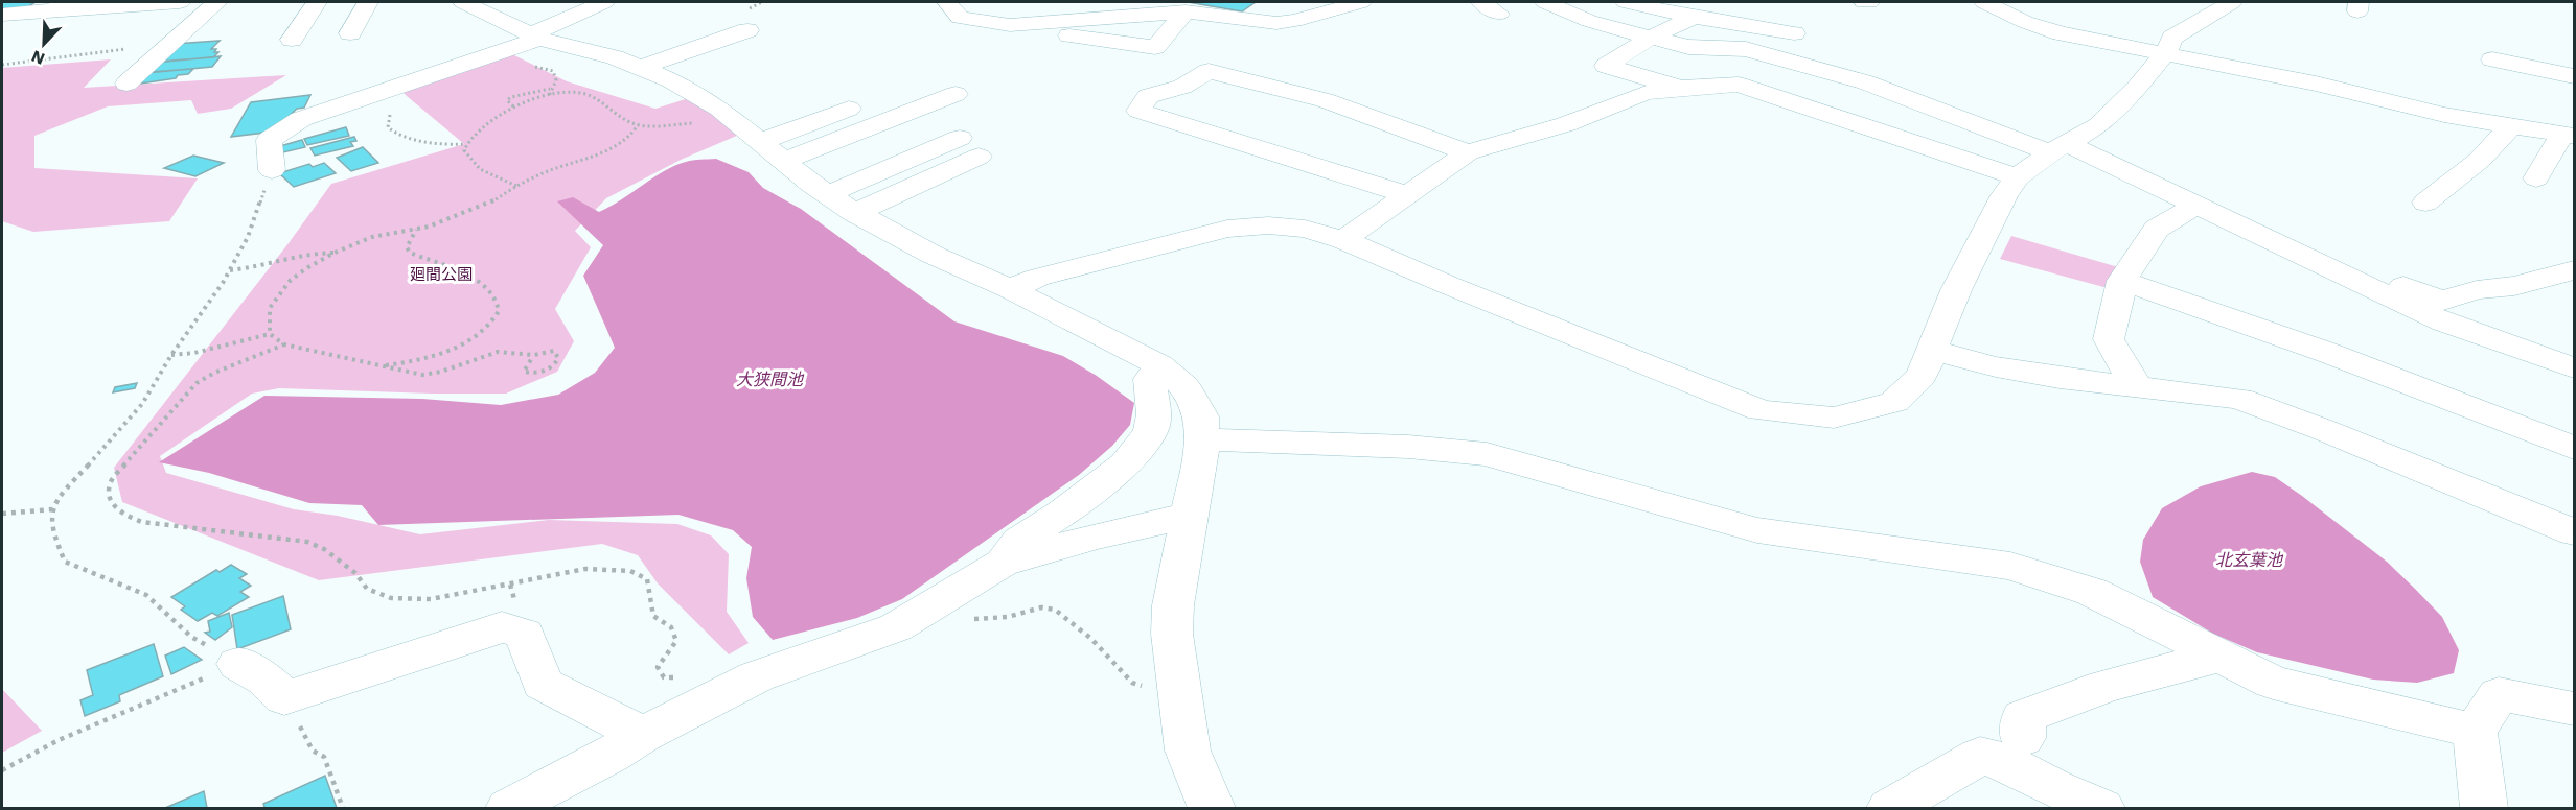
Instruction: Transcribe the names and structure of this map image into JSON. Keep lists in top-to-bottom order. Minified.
{"water":["大狭間池","北玄葉池"],"parks":["廻間公園"],"north":"bottom left"}
